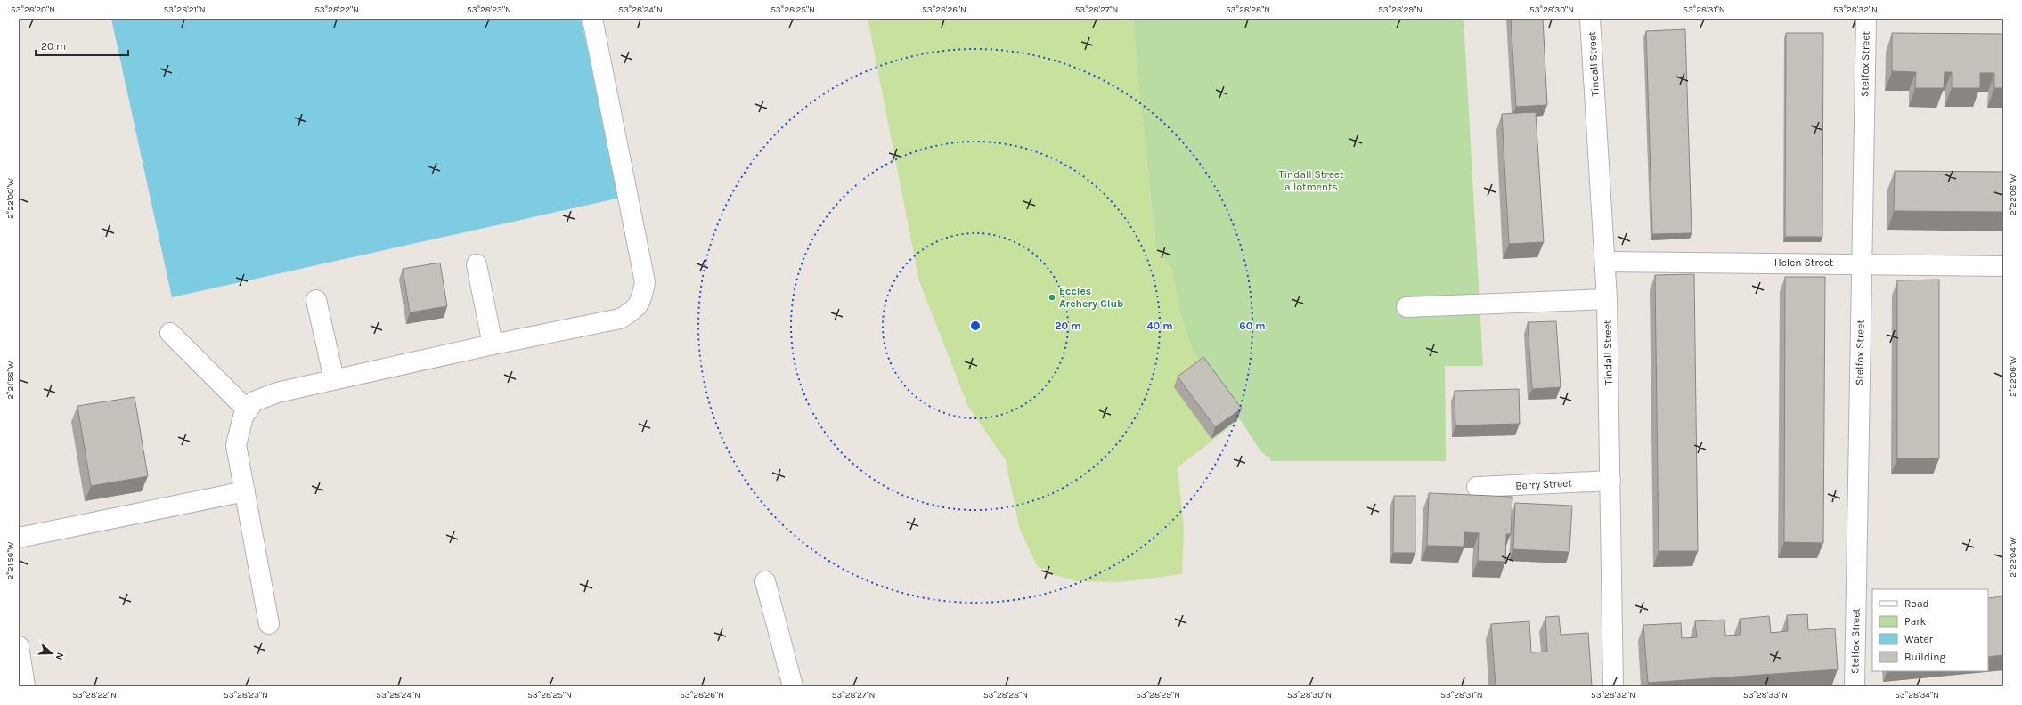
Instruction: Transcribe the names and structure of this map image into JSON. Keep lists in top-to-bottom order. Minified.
{"streets":{"street":["Tindall Street","Stelfox Street","Helen Street","Berry Street"]},"crossings":[["Tindall Street","Helen Street"],["Tindall Street","Berry Street"],["Stelfox Street","Helen Street"]],"parks":["Tindall Street allotments"],"places":["Eccles Archery Club"],"legend":["Road","Park","Water","Building"],"scale_bar":"20 m","north":"right","coordinates":["53°28'20\"N","53°28'21\"N","53°28'22\"N","53°28'23\"N","53°28'24\"N","53°28'25\"N","53°28'26\"N","53°28'27\"N","53°28'28\"N","53°28'29\"N","53°28'30\"N","53°28'31\"N","53°28'32\"N","2°22'08\"W","2°22'00\"W","2°22'06\"W","2°21'58\"W","2°22'04\"W","2°21'56\"W","53°28'33\"N","53°28'34\"N"],"rings":["20 m","40 m","60 m"]}
